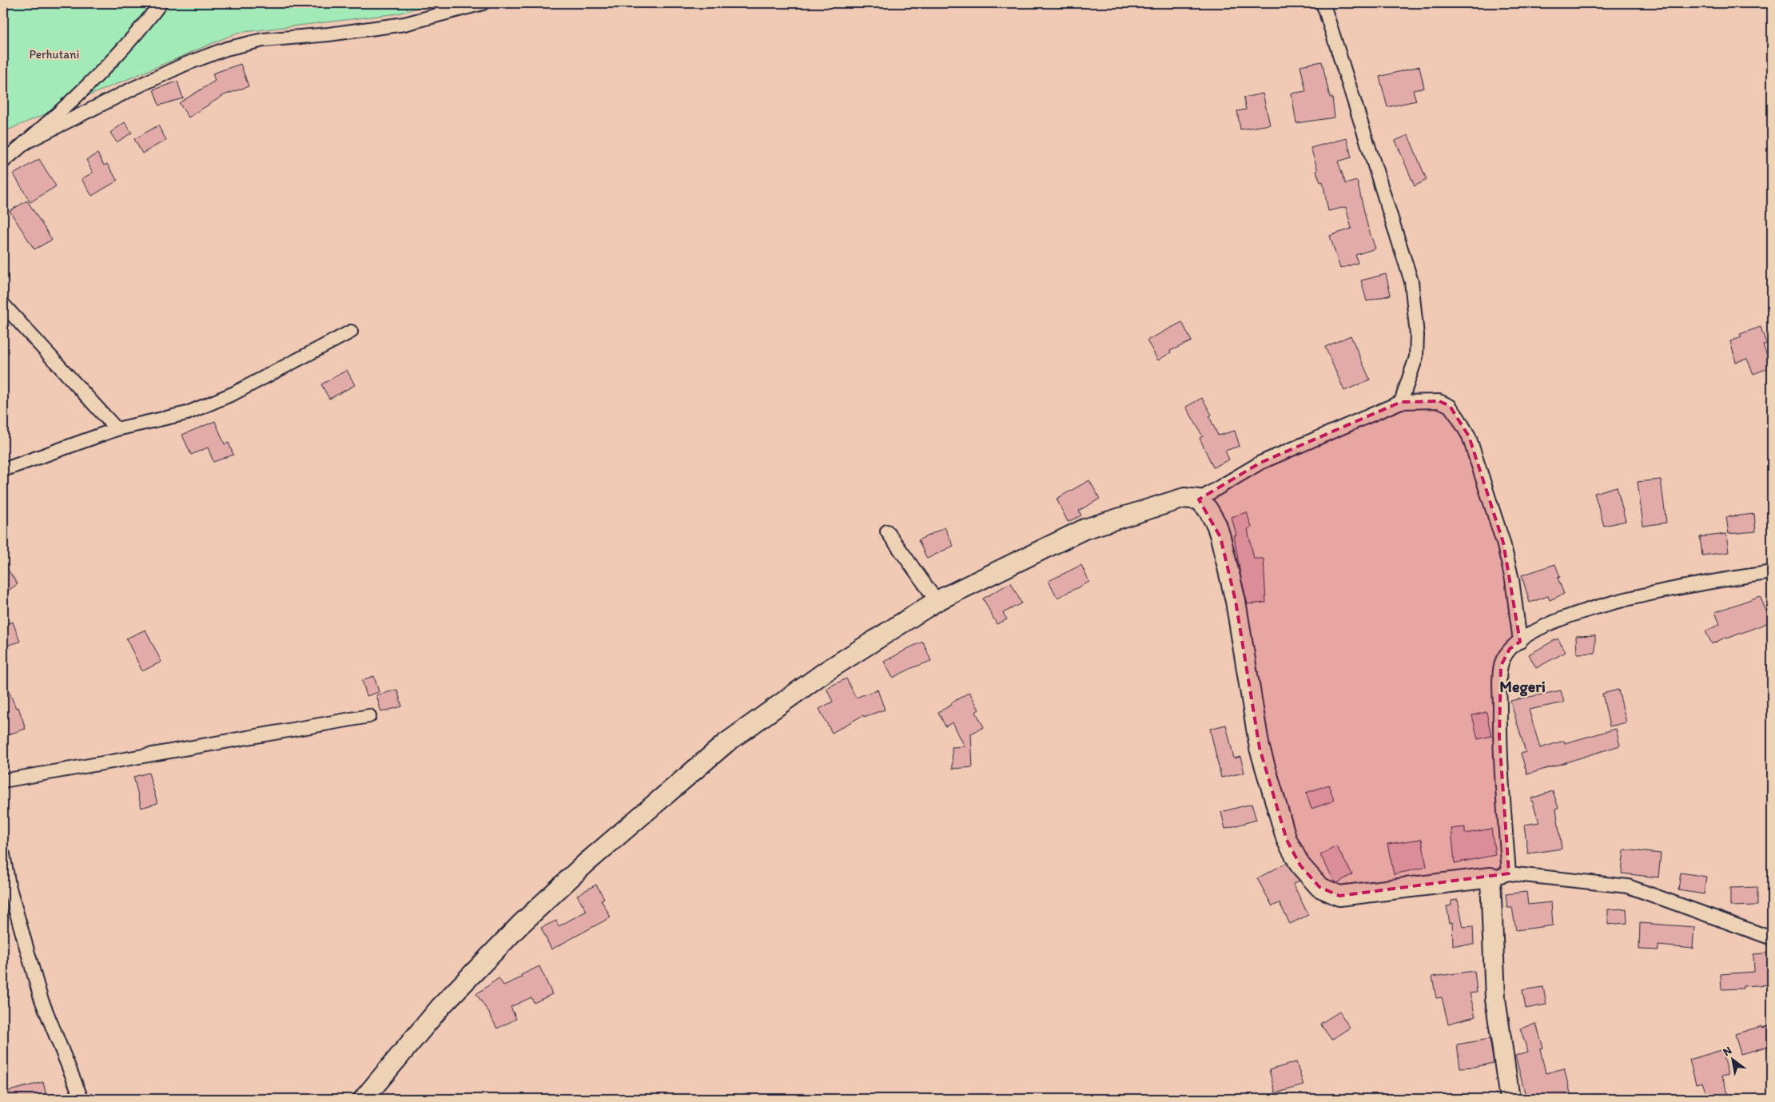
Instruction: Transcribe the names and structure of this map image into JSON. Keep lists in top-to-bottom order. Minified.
{"districts":["Megeri"],"parks":["Perhutani"],"north":"top left"}
